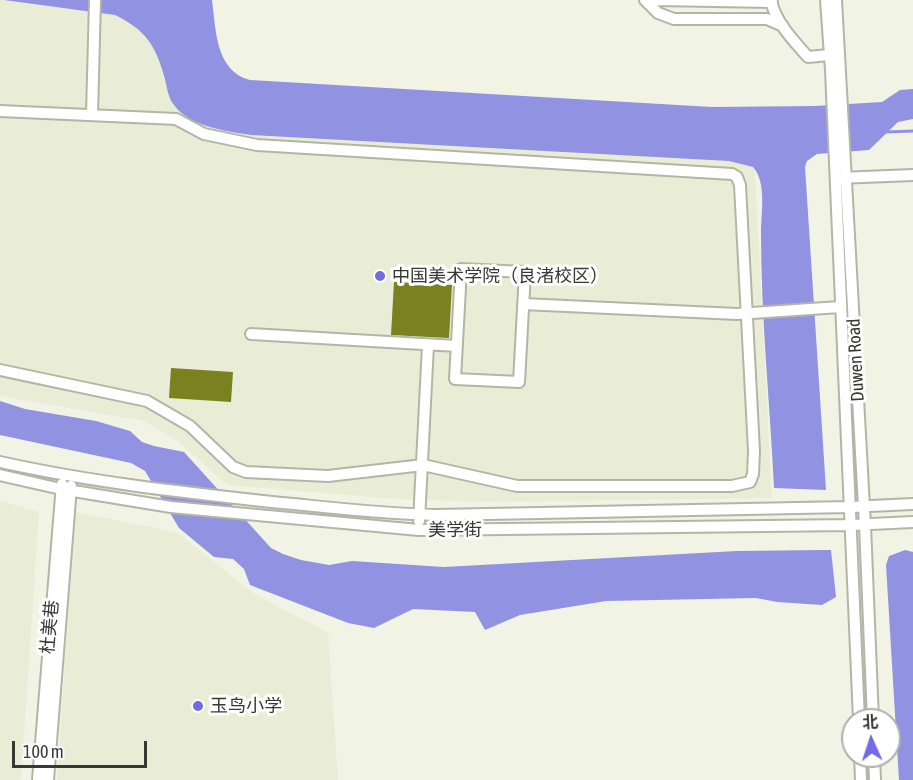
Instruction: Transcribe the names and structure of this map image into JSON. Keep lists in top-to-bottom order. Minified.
{"streets":{"street":["Duwen Road","美学街","杜美巷"]},"crossings":[["Duwen Road","美学街"],["美学街","杜美巷"]],"places":["中国美术学院（良渚校区）","玉鸟小学"],"scale_bar":"100 m","north":"top"}
